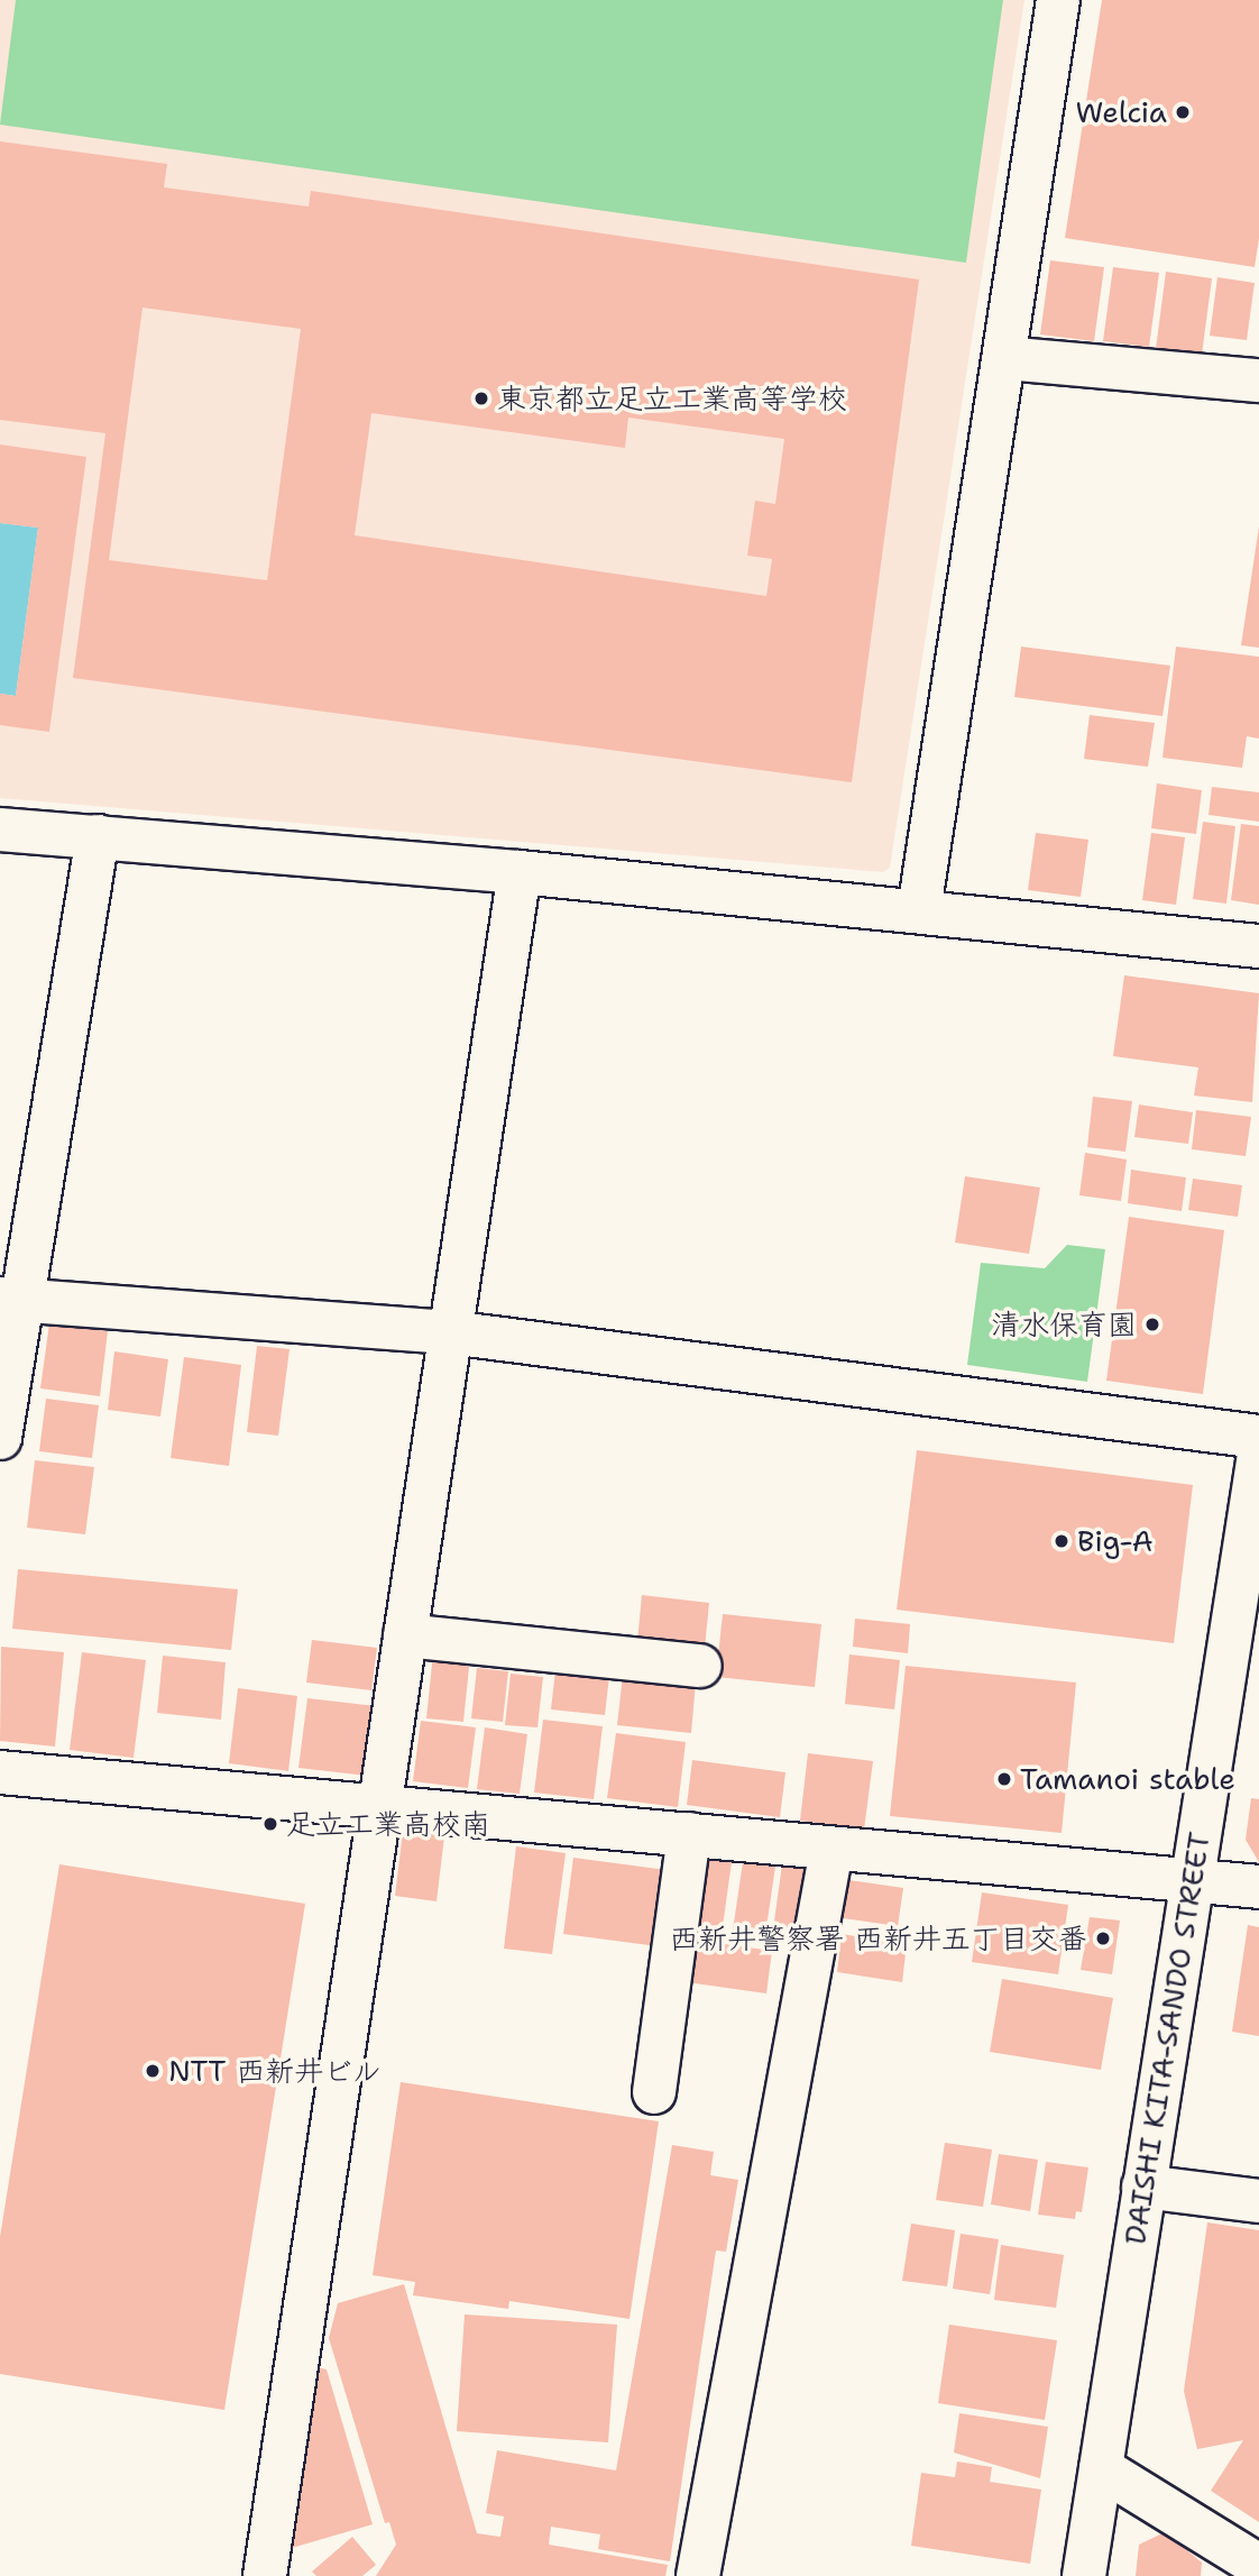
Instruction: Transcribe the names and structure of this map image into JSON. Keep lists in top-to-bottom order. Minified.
{"streets":{"street":["DAISHI KITA-SANDO STREET"]},"places":["Welcia","東京都立足立工業高等学校","清水保育園","Big-A","Tamanoi stable","足立工業高校南","西新井警察署 西新井五丁目交番","NTT 西新井ビル"]}
